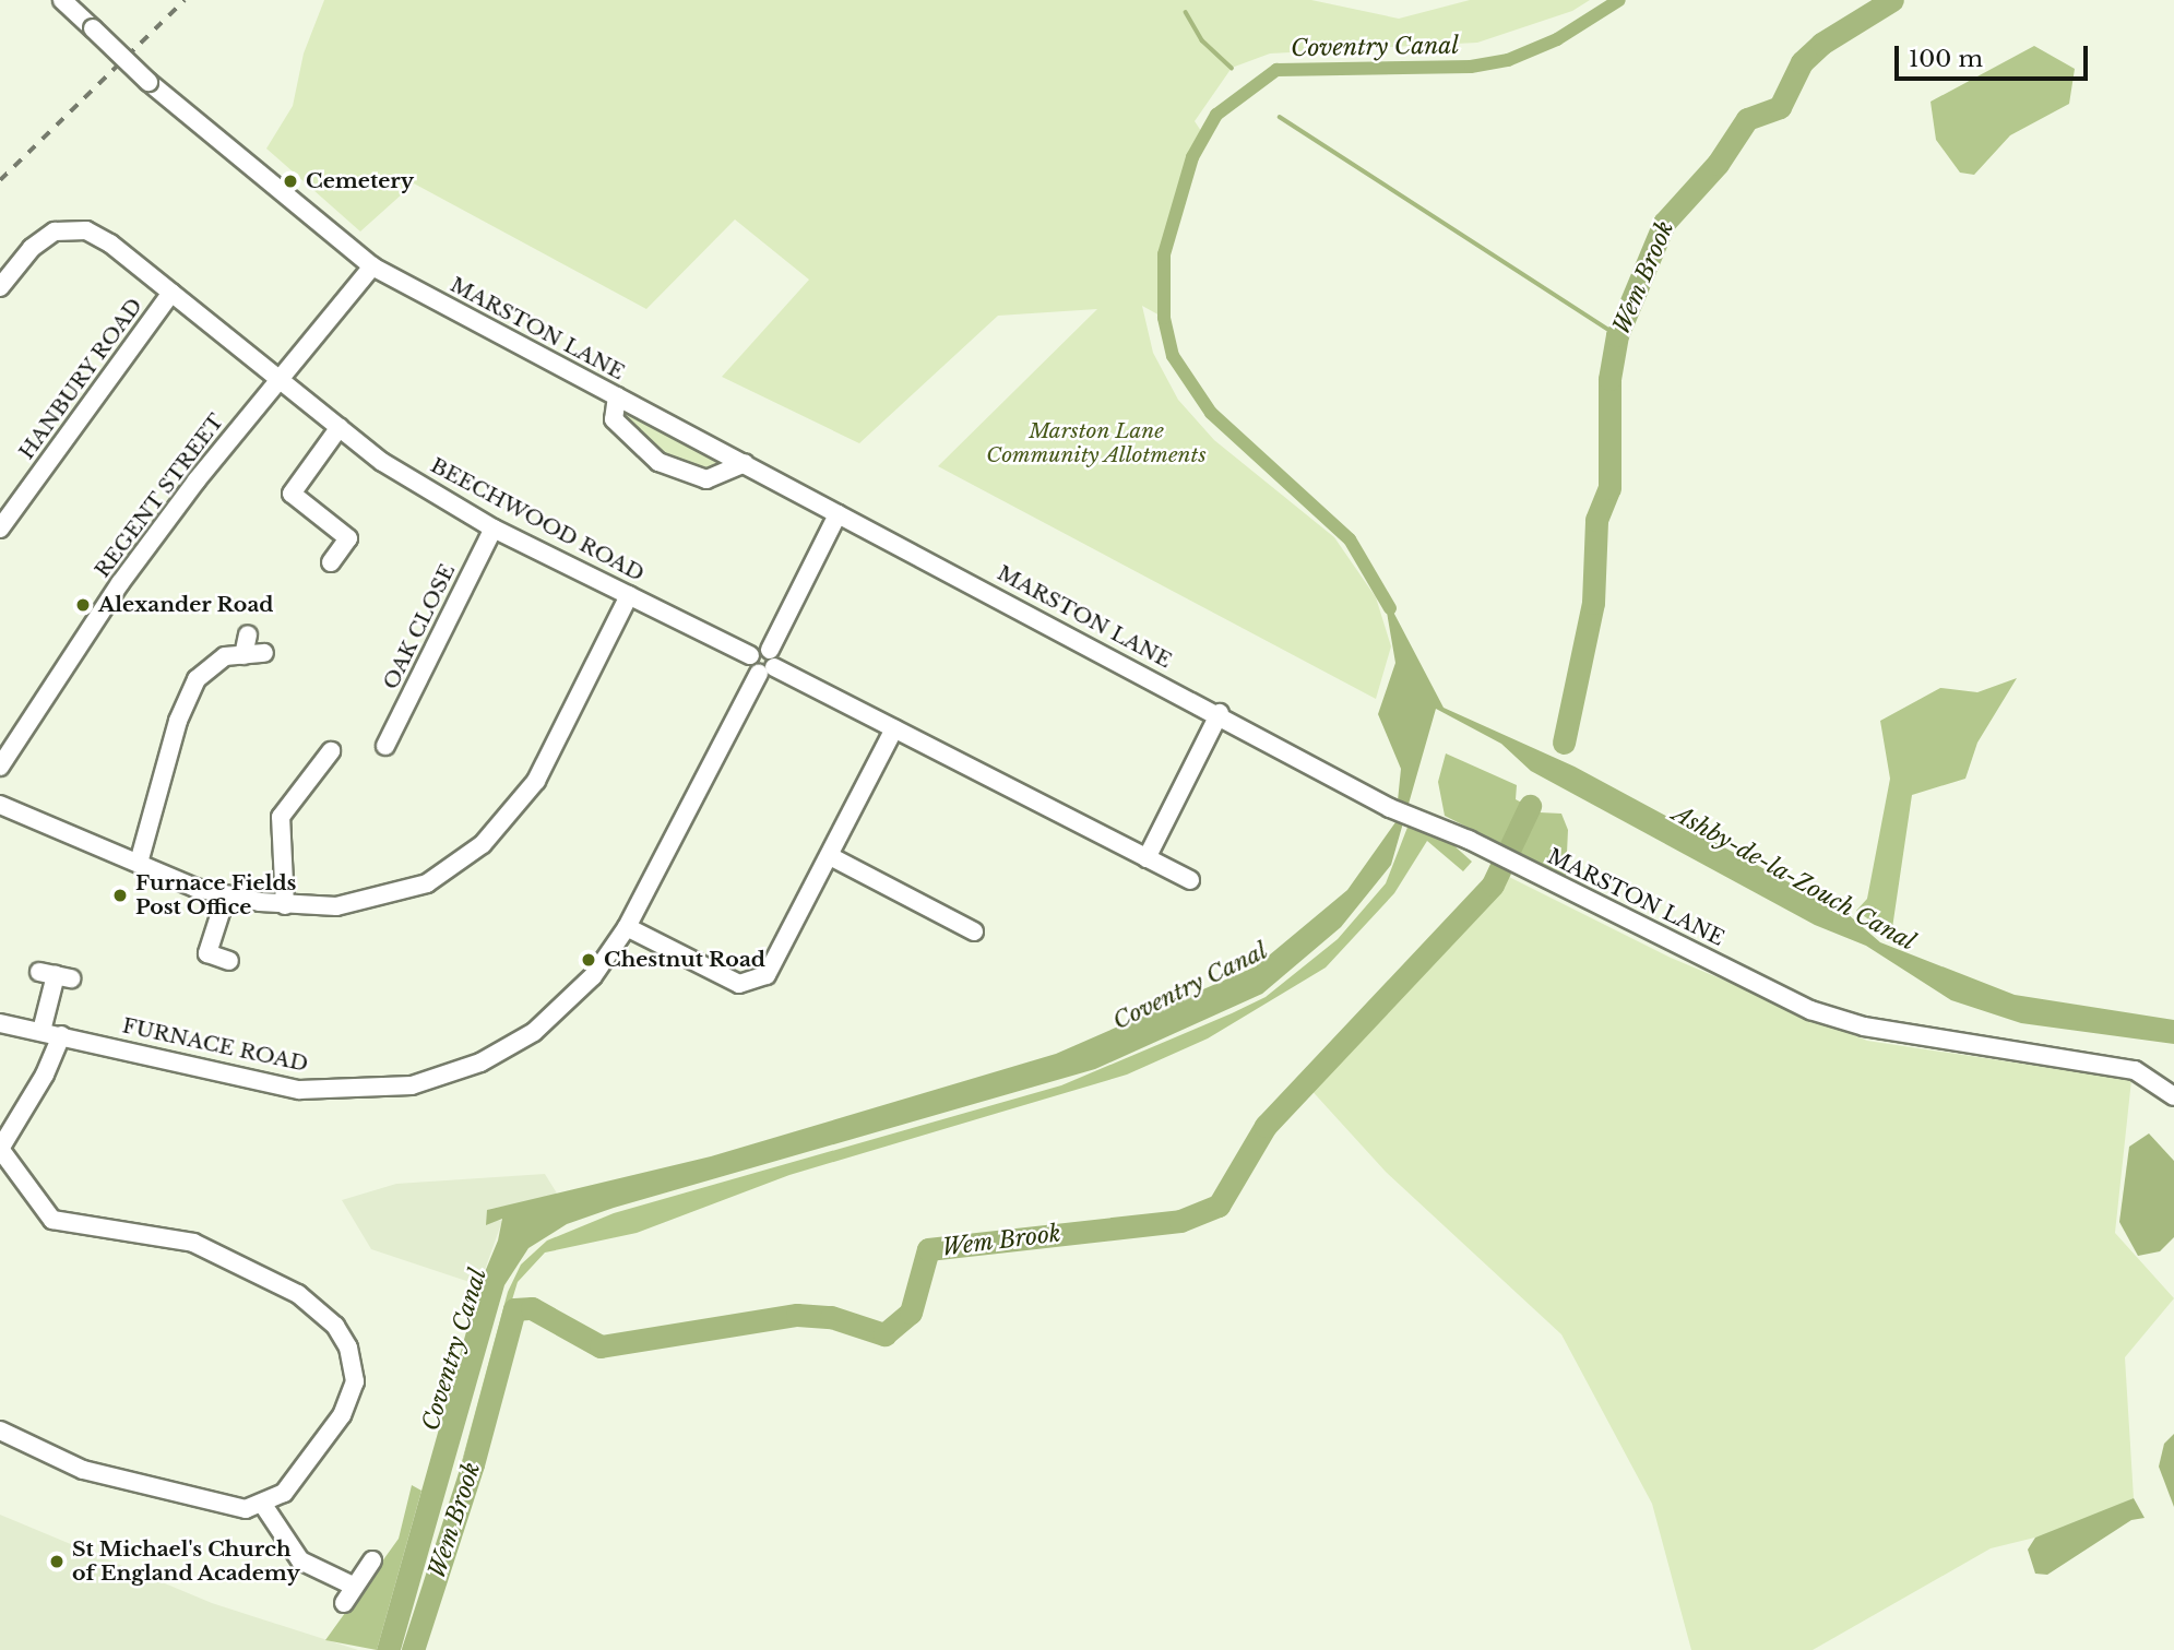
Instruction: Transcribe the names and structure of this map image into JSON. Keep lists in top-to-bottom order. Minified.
{"streets":{"street":["MARSTON LANE","HANBURY ROAD","REGENT STREET","BEECHWOOD ROAD","OAK CLOSE","FURNACE ROAD"]},"crossings":[["MARSTON LANE","REGENT STREET"],["MARSTON LANE","FURNACE ROAD"],["HANBURY ROAD","BEECHWOOD ROAD"],["REGENT STREET","BEECHWOOD ROAD"],["BEECHWOOD ROAD","OAK CLOSE"],["BEECHWOOD ROAD","FURNACE ROAD"]],"water":["Coventry Canal","Wem Brook","Ashby-de-la-Zouch Canal"],"parks":["Marston Lane Community Allotments"],"places":["Cemetery","Alexander Road","Furnace Fields Post Office","Chestnut Road","St Michael's Church of England Academy"],"scale_bar":"100 m"}
